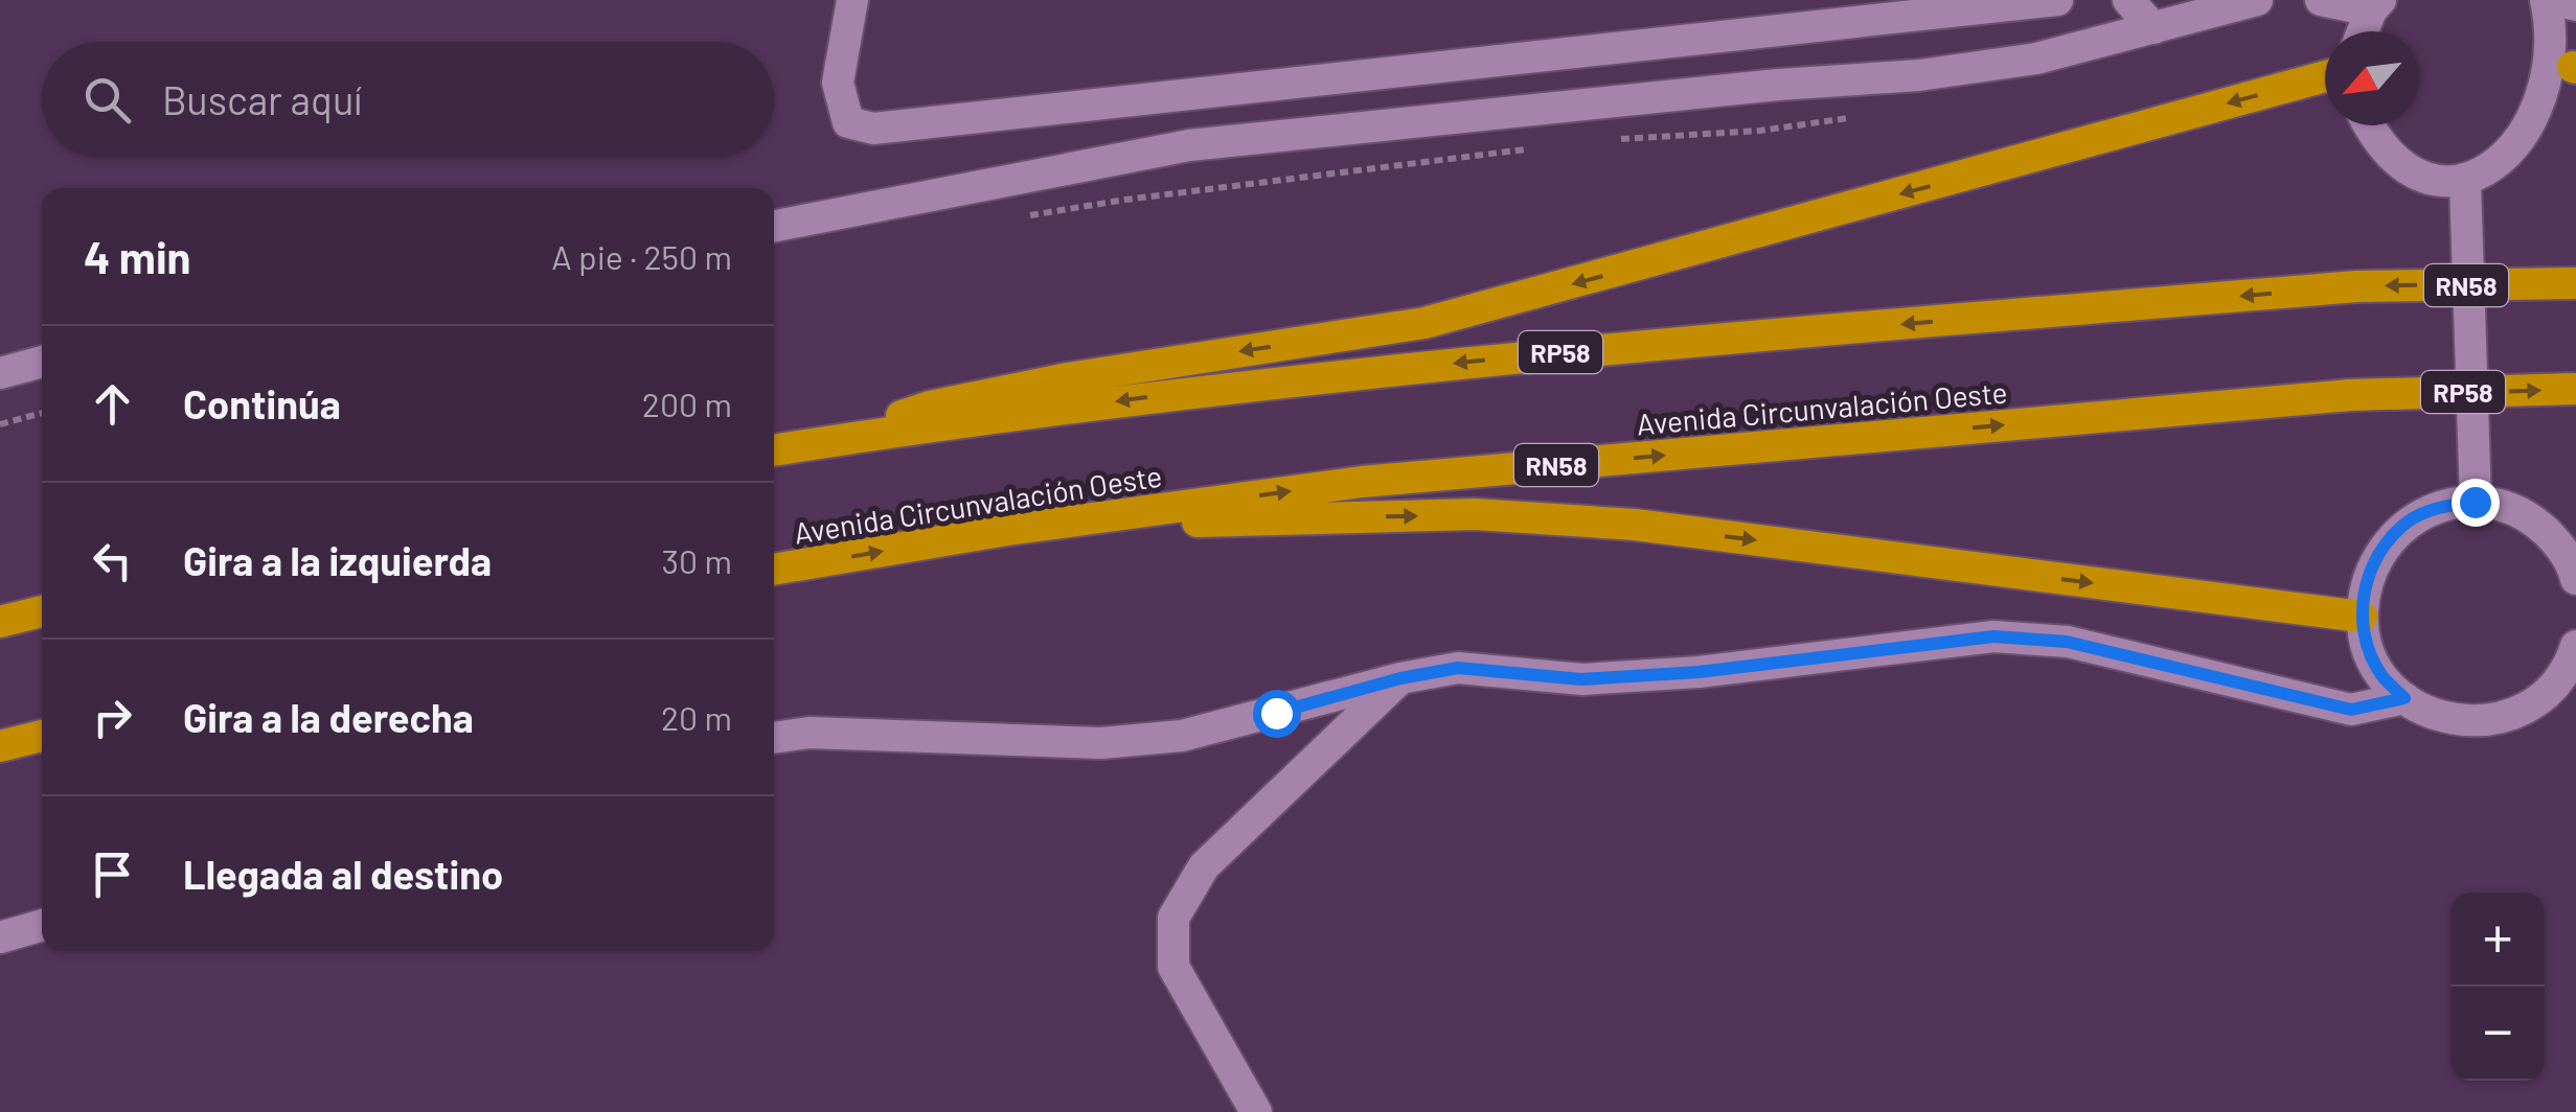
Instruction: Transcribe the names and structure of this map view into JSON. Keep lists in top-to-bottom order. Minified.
{"streets":{"highway":["RN58","RP58","Avenida Circunvalación Oeste"]},"crossings":[["RN58","RP58"]],"north":"bottom left","page":{"search":"Buscar aquí","heading":["4 min","A pie · 250 m"],"list":[["Continúa","200 m"],["Gira a la izquierda","30 m"],["Gira a la derecha","20 m"],"Llegada al destino"],"map_buttons":["+","−"]}}
